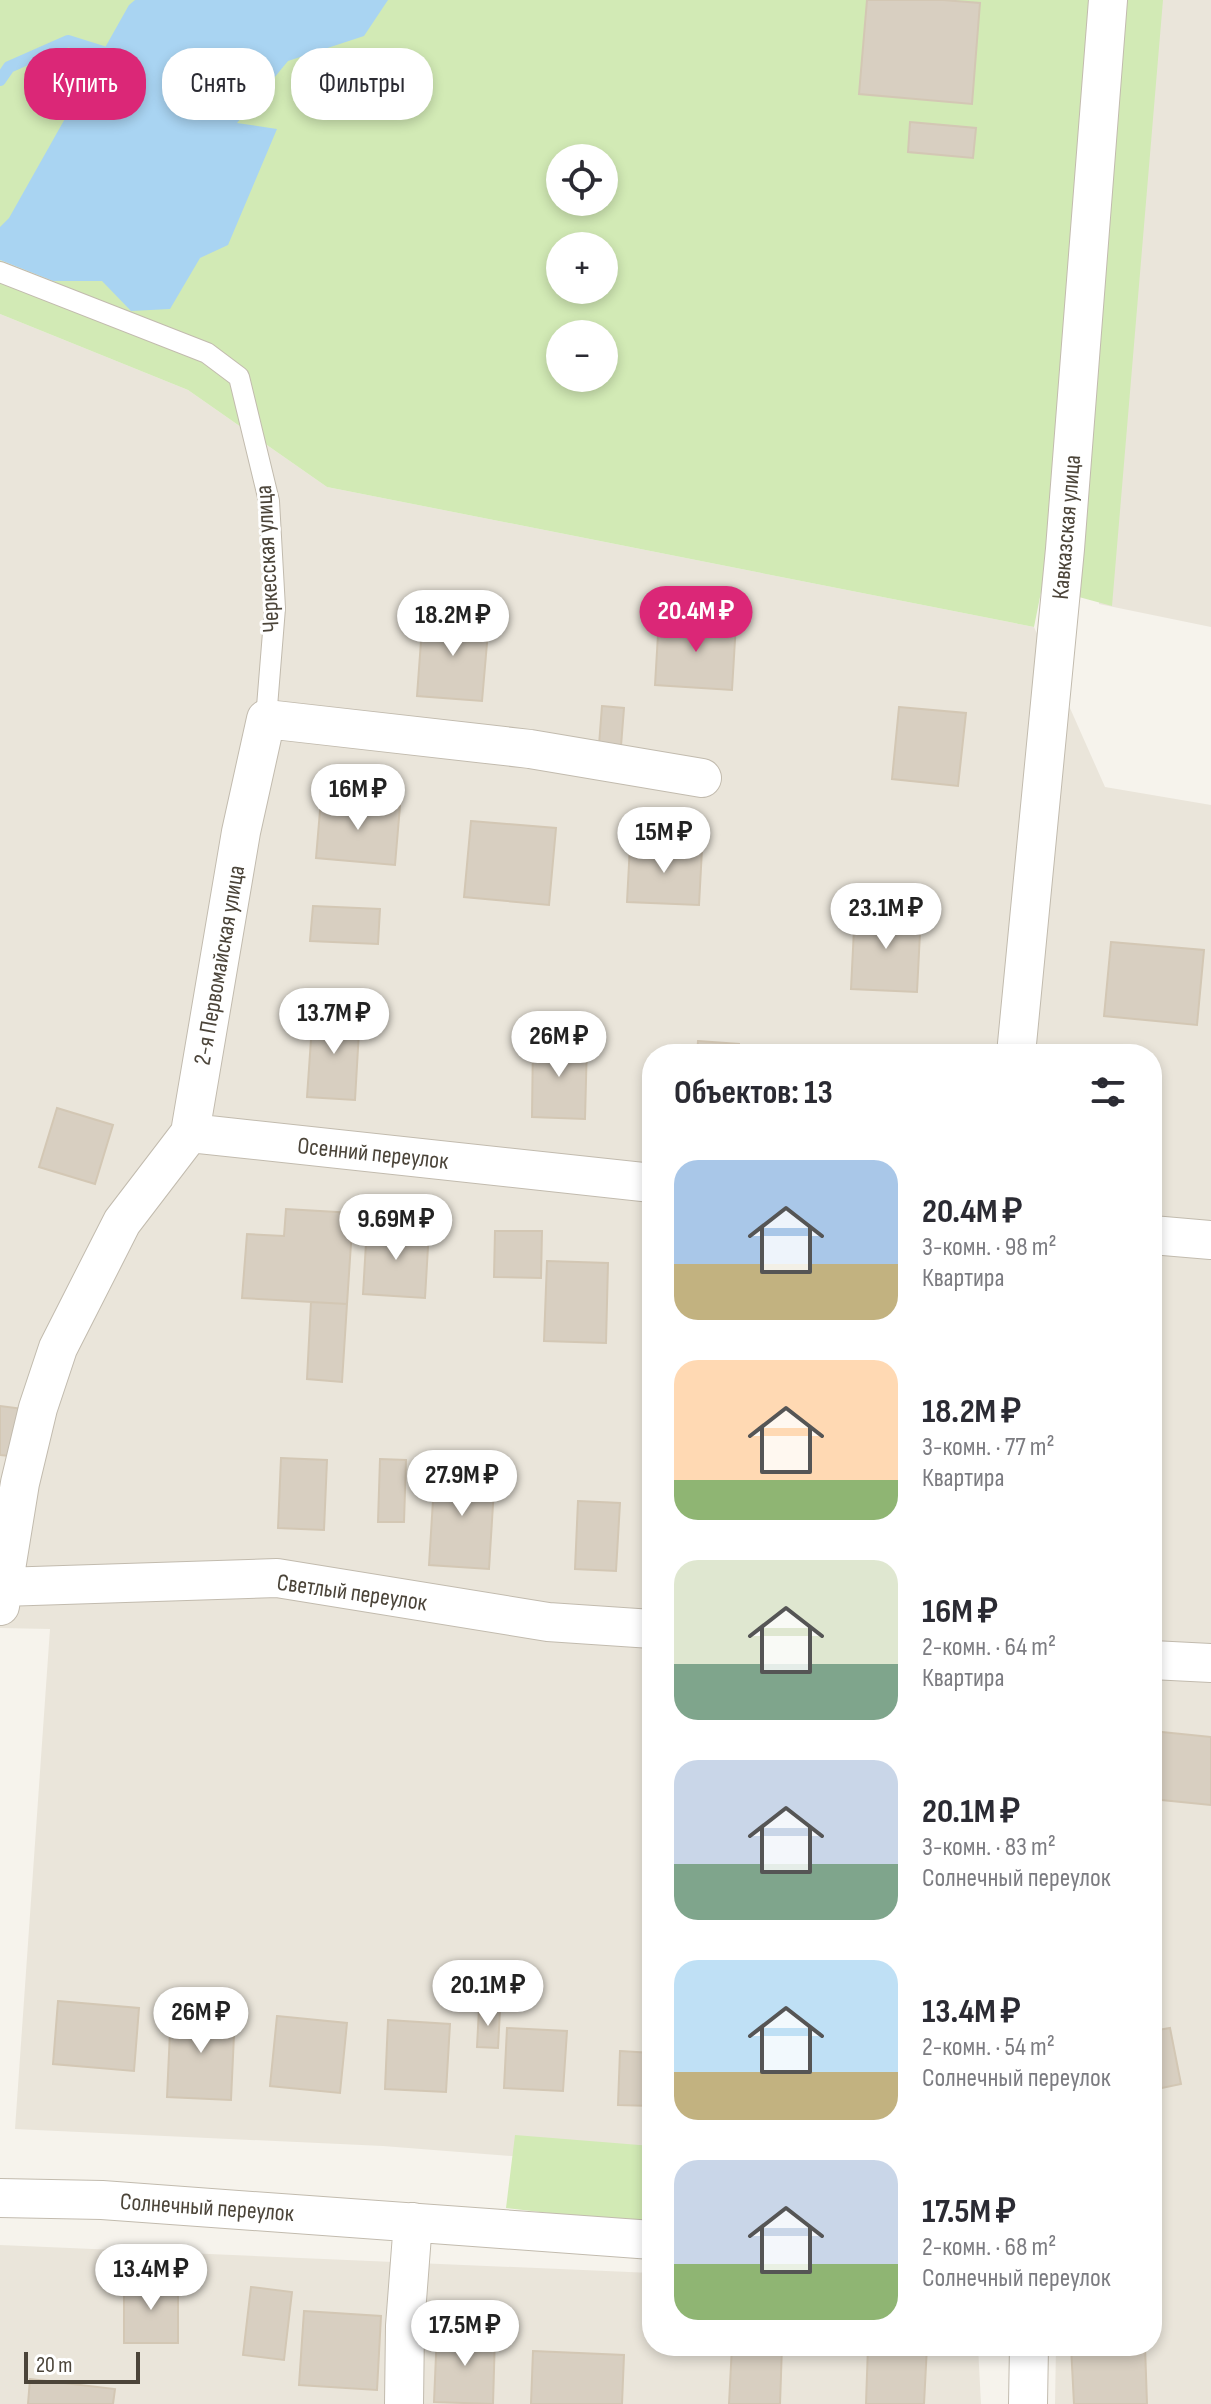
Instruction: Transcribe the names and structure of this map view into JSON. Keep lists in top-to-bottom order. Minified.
{"streets":{"street":["Кавказcкая улица","2-я Первомайская улица","Осенний переулок","Светлый переулок","Солнечный переулок"],"lane":["Черкесская улица"]},"crossings":[["Черкесская улица","2-я Первомайская улица"],["2-я Первомайская улица","Осенний переулок"],["2-я Первомайская улица","Светлый переулок"]],"scale_bar":"20 m","page":{"chip":["Купить","Снять","Фильтры"],"map_buttons":["+","−"],"price":["20.4M ₽","18.2M ₽","16M ₽","15M ₽","23.1M ₽","13.7M ₽","26M ₽","9.69M ₽","27.9M ₽","20.1M ₽","26M ₽","13.4M ₽","17.5M ₽"],"heading":"Объектов: 13","list":[{"name":"20.4M ₽","note":"3-комн. · 98 m² · Квартира"},{"name":"18.2M ₽","note":"3-комн. · 77 m² · Квартира"},{"name":"16M ₽","note":"2-комн. · 64 m² · Квартира"},{"name":"20.1M ₽","note":"3-комн. · 83 m² · Солнечный переулок"},{"name":"13.4M ₽","note":"2-комн. · 54 m² · Солнечный переулок"},{"name":"17.5M ₽","note":"2-комн. · 68 m² · Солнечный переулок"}],"scale":"20 m"}}
